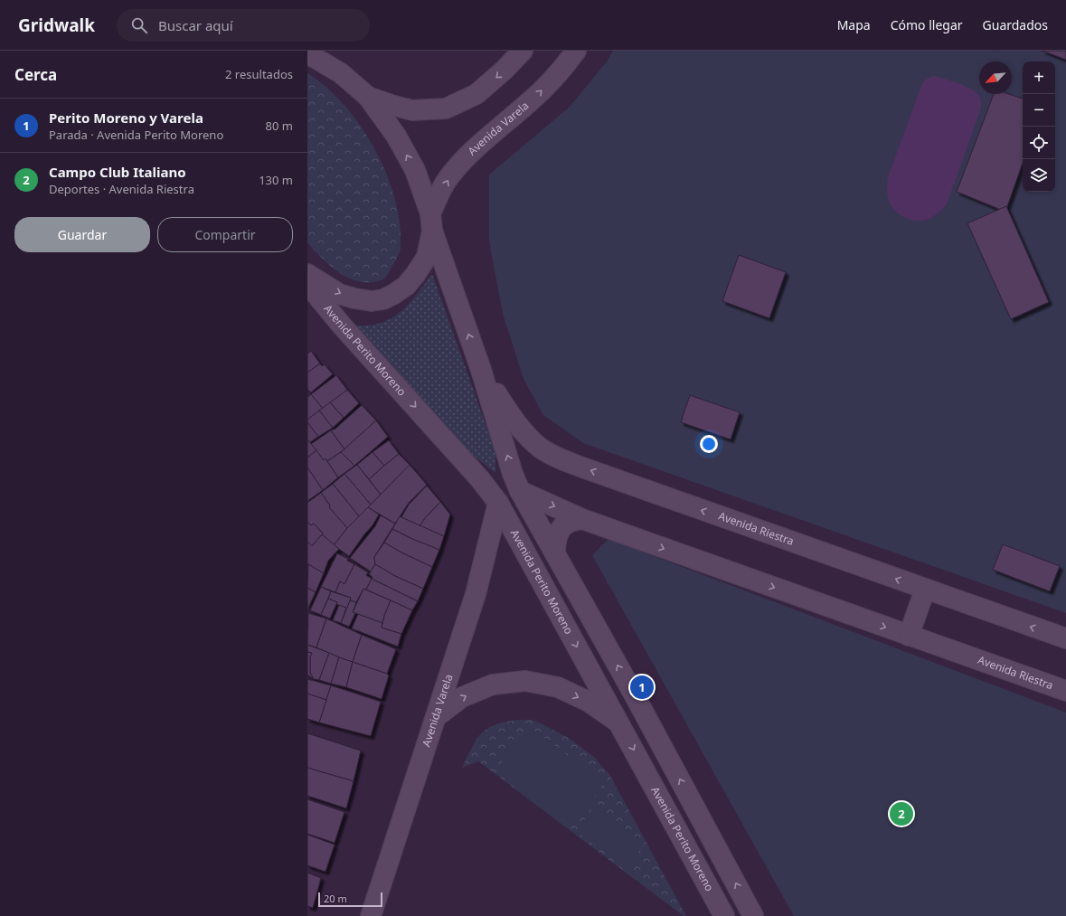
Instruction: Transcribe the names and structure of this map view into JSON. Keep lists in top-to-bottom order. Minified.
{"streets":{"main road":["Avenida Varela","Avenida Perito Moreno","Avenida Riestra"]},"crossings":[["Avenida Varela","Avenida Perito Moreno"]],"one_way":["Avenida Varela"],"scale_bar":"20 m","north":"bottom left","page":{"header":"Gridwalk","search":"Buscar aquí","nav":["Mapa","Cómo llegar","Guardados"],"heading":["Cerca","2 resultados"],"map_buttons":["+","−"],"list":[{"mark":"1","name":"Perito Moreno y Varela","note":"Parada · Avenida Perito Moreno","value":"80 m"},{"mark":"2","name":"Campo Club Italiano","note":"Deportes · Avenida Riestra","value":"130 m"}],"buttons":["Guardar","Compartir"],"pins":["1","2"],"scale":"20 m"}}
